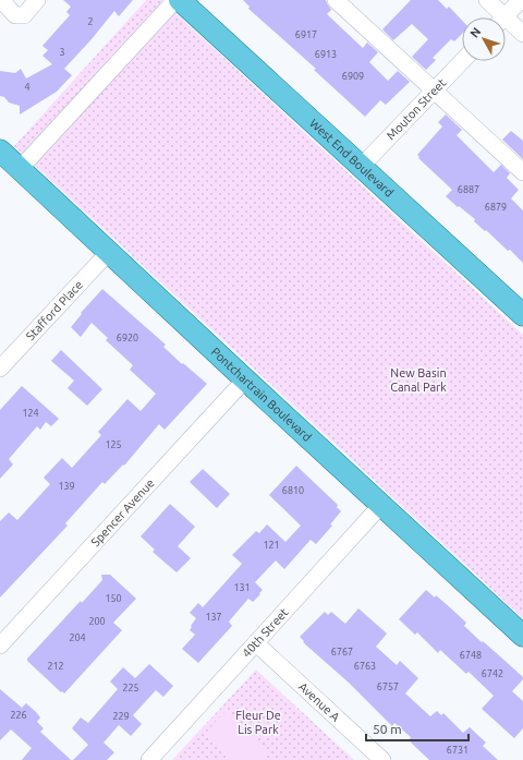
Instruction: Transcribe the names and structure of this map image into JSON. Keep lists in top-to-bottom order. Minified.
{"streets":{"main road":["West End Boulevard","Pontchartrain Boulevard"],"street":["Mouton Street","Stafford Place","Spencer Avenue","40th Street","Avenue A"]},"crossings":[["Mouton Street","West End Boulevard"],["Stafford Place","Pontchartrain Boulevard"],["Pontchartrain Boulevard","Spencer Avenue"],["Pontchartrain Boulevard","40th Street"],["40th Street","Avenue A"]],"parks":["New Basin Canal Park","Fleur De Lis Park"],"house_numbers":["2","6917","3","6913","6909","4","6887","6879","6920","124","125","139","6810","121","131","150","137","200","204","6767","6748","212","6763","6742","6757","225","226","229","6731"],"scale_bar":"50 m","north":"top left"}
